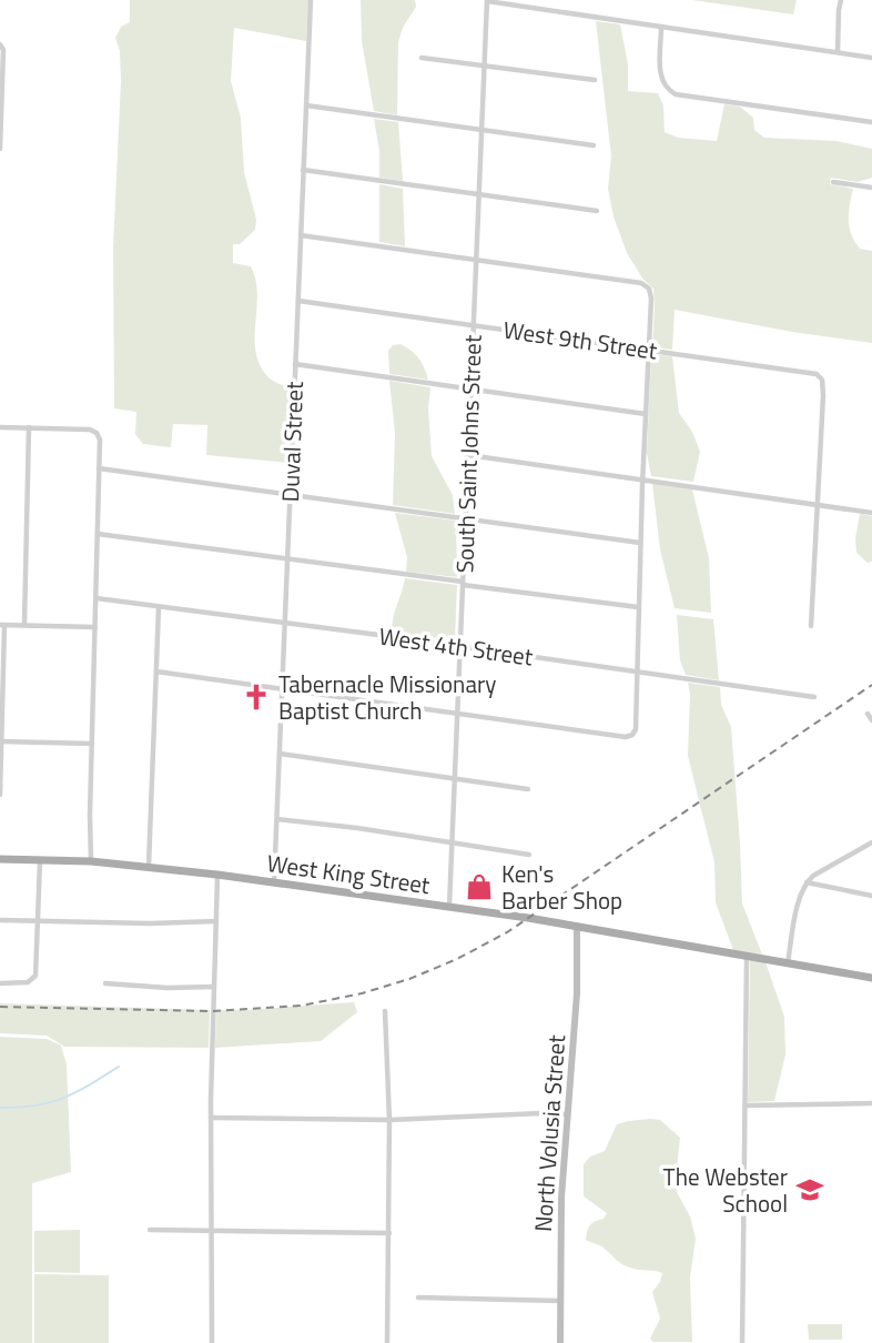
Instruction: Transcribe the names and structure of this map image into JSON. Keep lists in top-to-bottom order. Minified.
{"streets":{"main road":["West King Street","North Volusia Street"],"street":["West 9th Street","Duval Street","South Saint Johns Street","West 4th Street"]},"crossings":[["West 9th Street","Duval Street"],["West 9th Street","South Saint Johns Street"],["Duval Street","West 4th Street"],["Duval Street","West King Street"],["South Saint Johns Street","West 4th Street"],["South Saint Johns Street","West King Street"],["West King Street","North Volusia Street"]],"places":{"church":["Tabernacle Missionary Baptist Church"],"shop":["Ken's Barber Shop"],"school or university":["The Webster School"]}}
